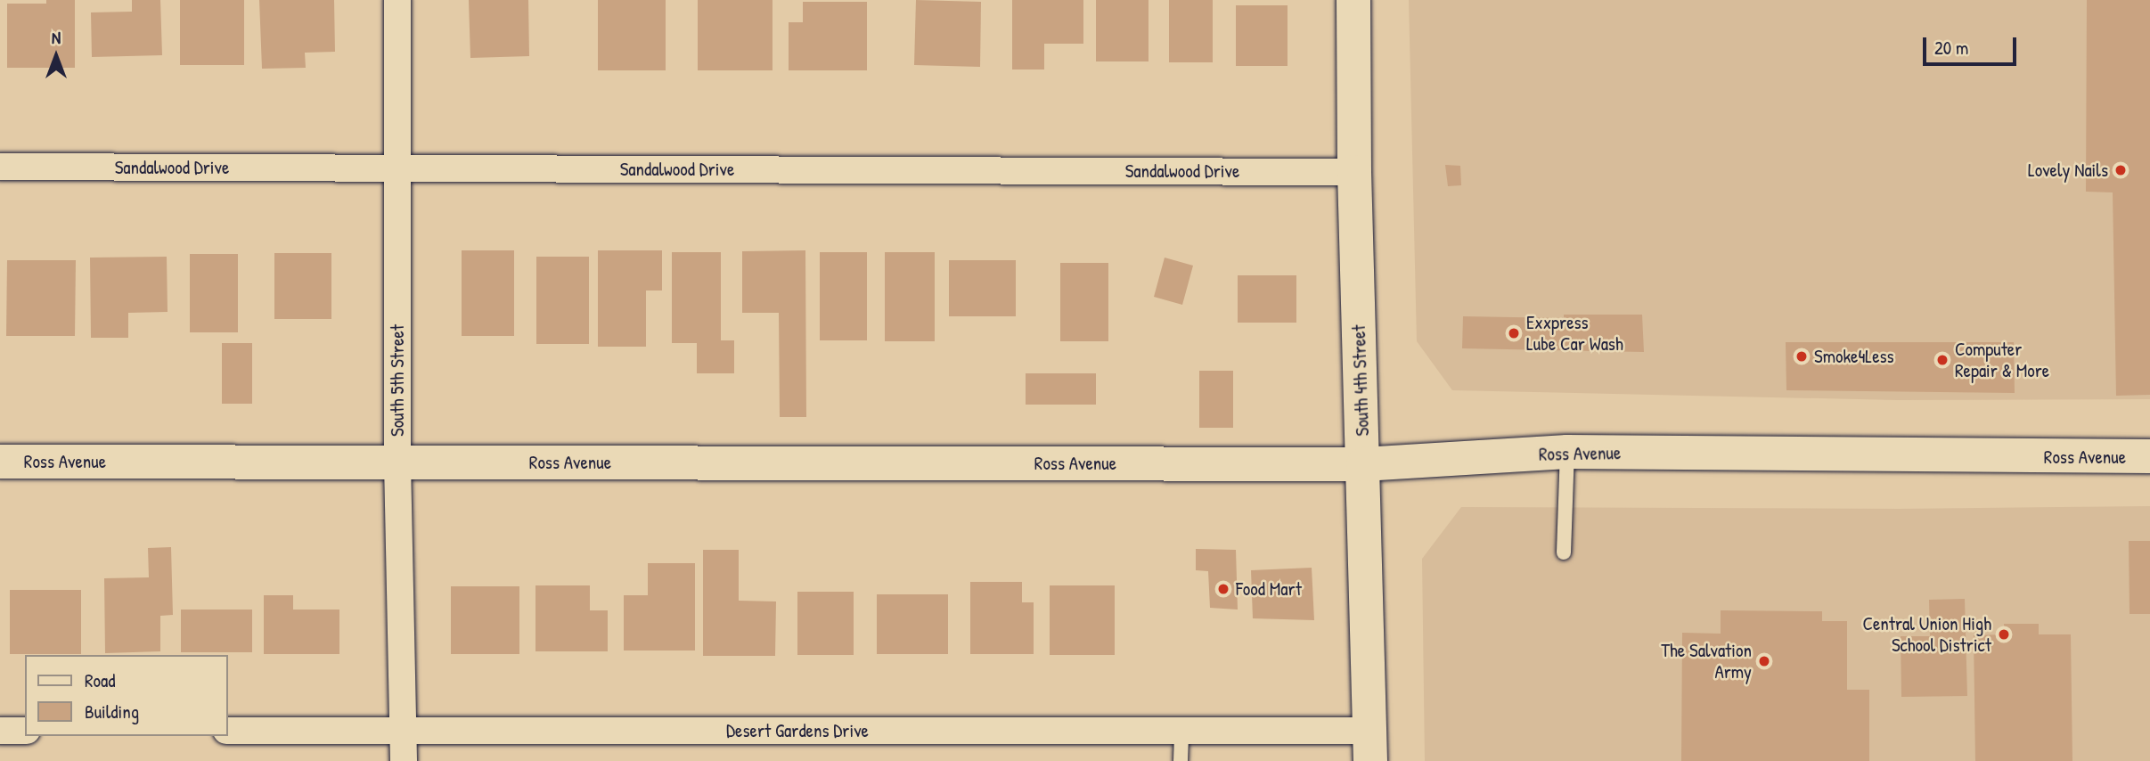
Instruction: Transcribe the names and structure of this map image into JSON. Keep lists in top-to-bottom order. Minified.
{"streets":{"street":["Sandalwood Drive","South 5th Street","South 4th Street","Ross Avenue","Desert Gardens Drive"]},"crossings":[["Sandalwood Drive","South 5th Street"],["Sandalwood Drive","South 4th Street"],["South 5th Street","Ross Avenue"],["South 5th Street","Desert Gardens Drive"],["South 4th Street","Ross Avenue"],["South 4th Street","Desert Gardens Drive"]],"places":["Lovely Nails","Exxpress Lube Car Wash","Smoke4Less","Computer Repair & More","Food Mart","Central Union High School District","The Salvation Army"],"legend":["Road","Building"],"scale_bar":"20 m","north":"top"}
